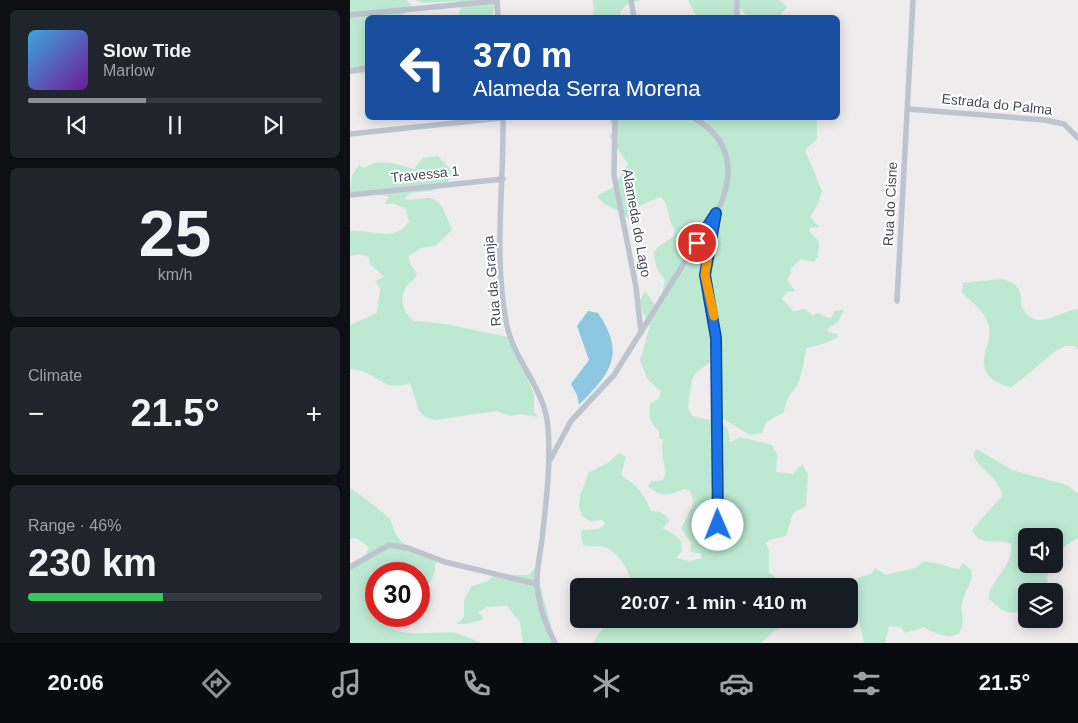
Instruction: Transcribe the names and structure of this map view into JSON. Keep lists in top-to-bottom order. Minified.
{"streets":{"street":["Estrada do Palma","Travessa 1","Rua do Cisne","Alameda do Lago","Rua da Granja"]},"crossings":[["Estrada do Palma","Rua do Cisne"],["Travessa 1","Rua da Granja"]],"page":{"turn":["370 m","Alameda Serra Morena"],"song":["Slow Tide","Marlow"],"tile":[["25","km/h"],"Climate",["Range · 46%","230 km"]],"heat":["−","21.5°","+"],"limit":"30","trip":"20:07 · 1 min · 410 m","tabs":["20:06","21.5°"]}}
